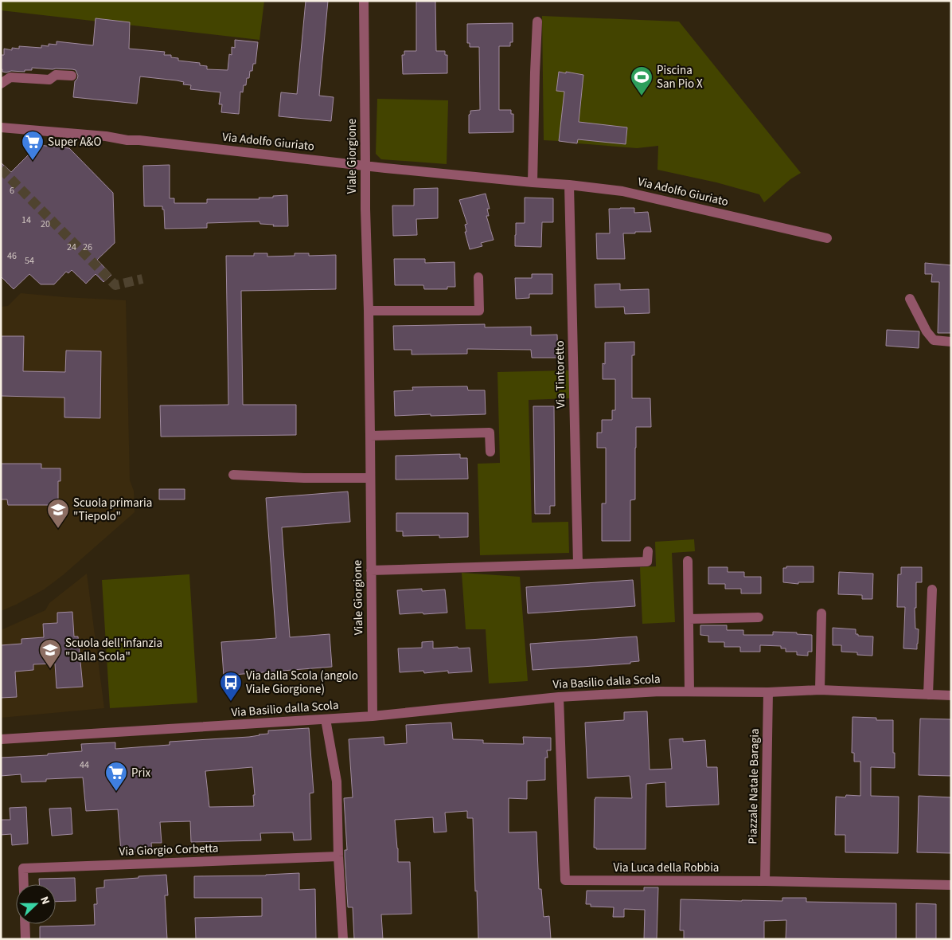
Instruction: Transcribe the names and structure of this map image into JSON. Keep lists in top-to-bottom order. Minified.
{"streets":{"street":["Via Adolfo Giuriato","Viale Giorgione","Via Tintoretto","Via Basilio dalla Scola","Piazzale Natale Baragia","Via Giorgio Corbetta","Via Luca della Robbia"]},"crossings":[["Via Adolfo Giuriato","Viale Giorgione"],["Via Adolfo Giuriato","Via Tintoretto"],["Viale Giorgione","Via Basilio dalla Scola"],["Via Basilio dalla Scola","Piazzale Natale Baragia"],["Via Basilio dalla Scola","Via Luca della Robbia"],["Piazzale Natale Baragia","Via Luca della Robbia"]],"places":{"sports":["Piscina San Pio X"],"supermarket":["Super A&O","Prix"],"school or university":["Scuola primaria \"Tiepolo\"","Scuola dell'infanzia \"Dalla Scola\""],"bus stop":["Via dalla Scola (angolo Viale Giorgione)"]},"house_numbers":["6","14","20","24","26","46","54","44"],"north":"right"}
